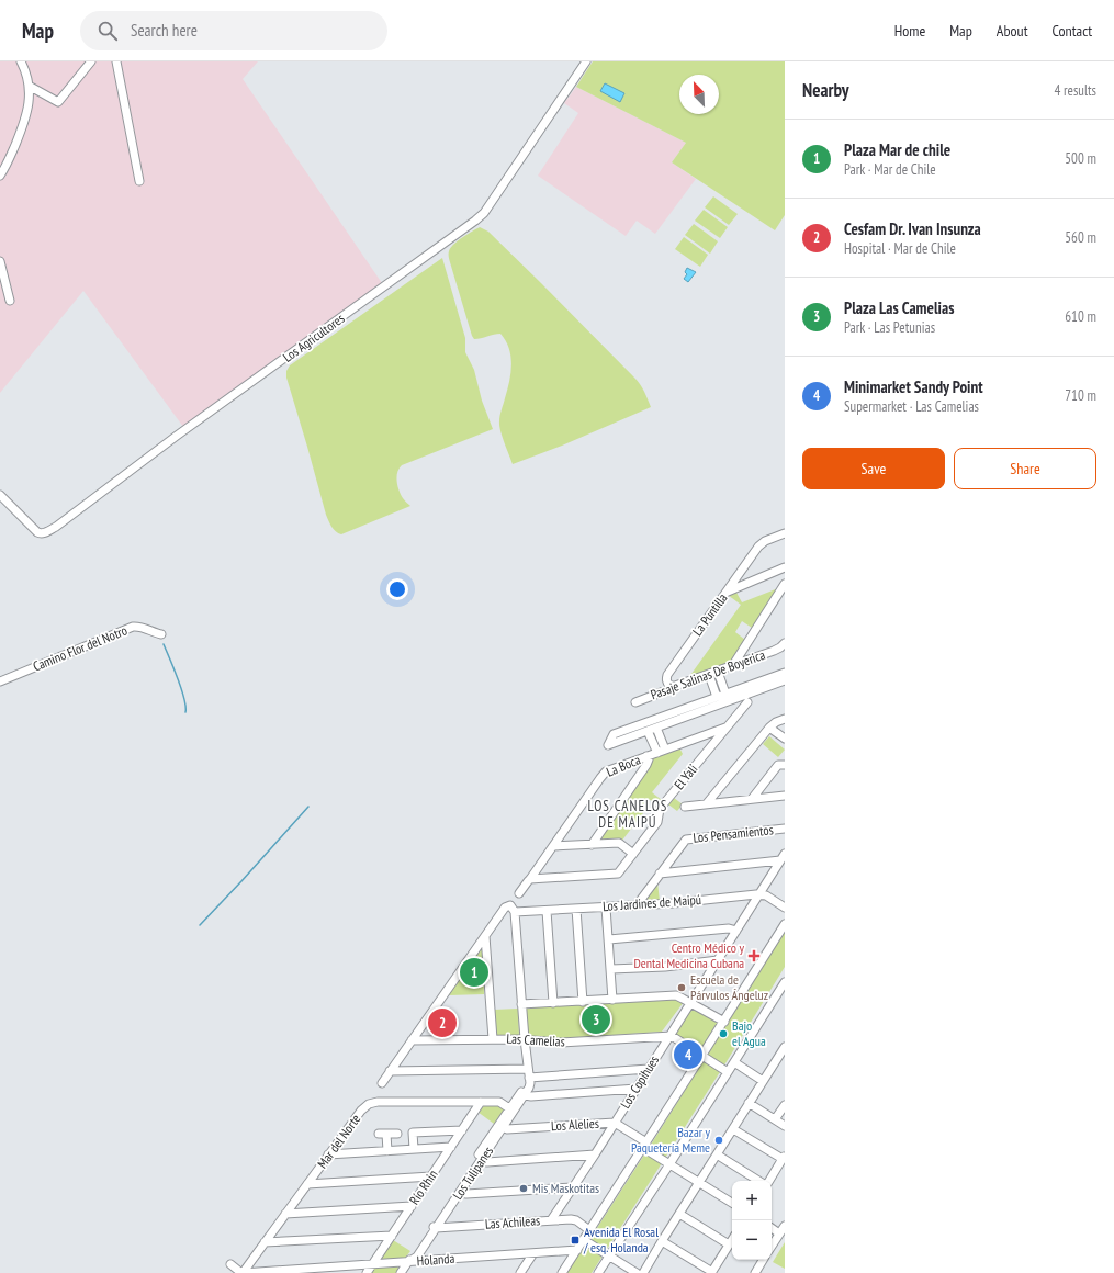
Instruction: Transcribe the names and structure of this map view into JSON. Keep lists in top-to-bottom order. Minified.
{"streets":{"street":["Los Agricultores","La Puntilla","Camino Flor del Notro","Pasaje Salinas De Boyerica","La Boca","El Yali","Los Pensamientos","Los Jardines de Maipú","Las Camelias","Los Copihues","Los Alelies","Mar del Norte","Los Tulipanes","Río Rhin","Las Achileas","Holanda"]},"crossings":[["La Puntilla","Pasaje Salinas De Boyerica"],["La Boca","El Yali"],["Los Pensamientos","Los Jardines de Maipú"],["Los Jardines de Maipú","Los Copihues"],["Los Jardines de Maipú","Los Tulipanes"],["Las Camelias","Los Copihues"],["Las Camelias","Los Tulipanes"],["Los Copihues","Los Alelies"],["Los Copihues","Las Achileas"],["Los Alelies","Los Tulipanes"],["Mar del Norte","Los Tulipanes"],["Mar del Norte","Río Rhin"],["Mar del Norte","Holanda"],["Los Tulipanes","Las Achileas"],["Los Tulipanes","Holanda"],["Río Rhin","Holanda"]],"districts":["LOS CANELOS DE MAIPÚ"],"places":{"health":["Centro Médico y Dental Medicina Cubana"],"other":["Escuela de Párvulos Ángeluz","Bajo el Agua","Bazar y Paquetería Meme","Mis Maskotitas"],"transit":["Avenida El Rosal / esq. Holanda"]},"north":"top left","page":{"header":"Map","search":"Search here","nav":["Home","Map","About","Contact"],"heading":["Nearby","4 results"],"list":[{"mark":"1","name":"Plaza Mar de chile","note":"Park · Mar de Chile","value":"500 m"},{"mark":"2","name":"Cesfam Dr. Ivan Insunza","note":"Hospital · Mar de Chile","value":"560 m"},{"mark":"3","name":"Plaza Las Camelias","note":"Park · Las Petunias","value":"610 m"},{"mark":"4","name":"Minimarket Sandy Point","note":"Supermarket · Las Camelias","value":"710 m"}],"buttons":["Save","Share"],"pins":["1","3","2","4"],"map_buttons":["+","−"]}}
